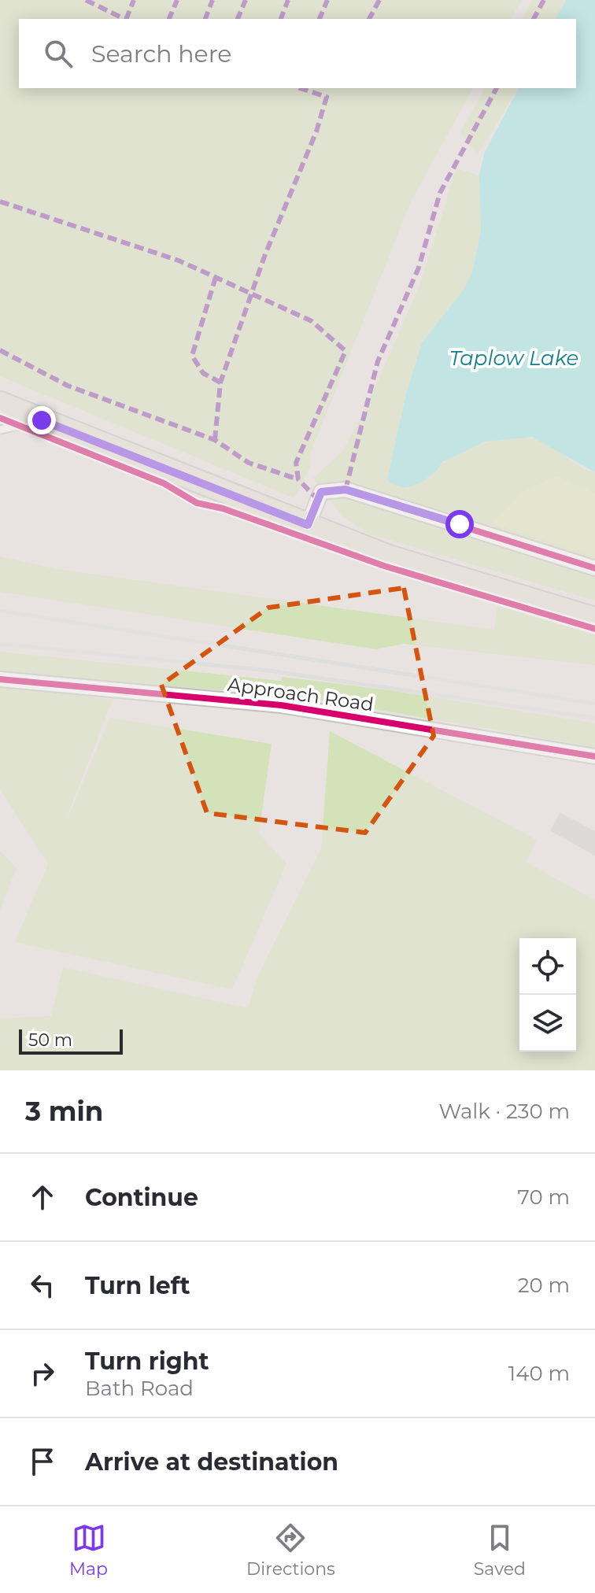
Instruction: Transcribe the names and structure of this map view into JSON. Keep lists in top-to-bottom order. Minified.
{"streets":{"street":["Approach Road"]},"water":["Taplow Lake"],"scale_bar":"50 m","page":{"search":"Search here","scale":"50 m","heading":["3 min","Walk · 230 m"],"list":[["Continue","70 m"],["Turn left","20 m"],["Turn right","Bath Road","140 m"],"Arrive at destination"],"nav":["Map","Directions","Saved"]}}
